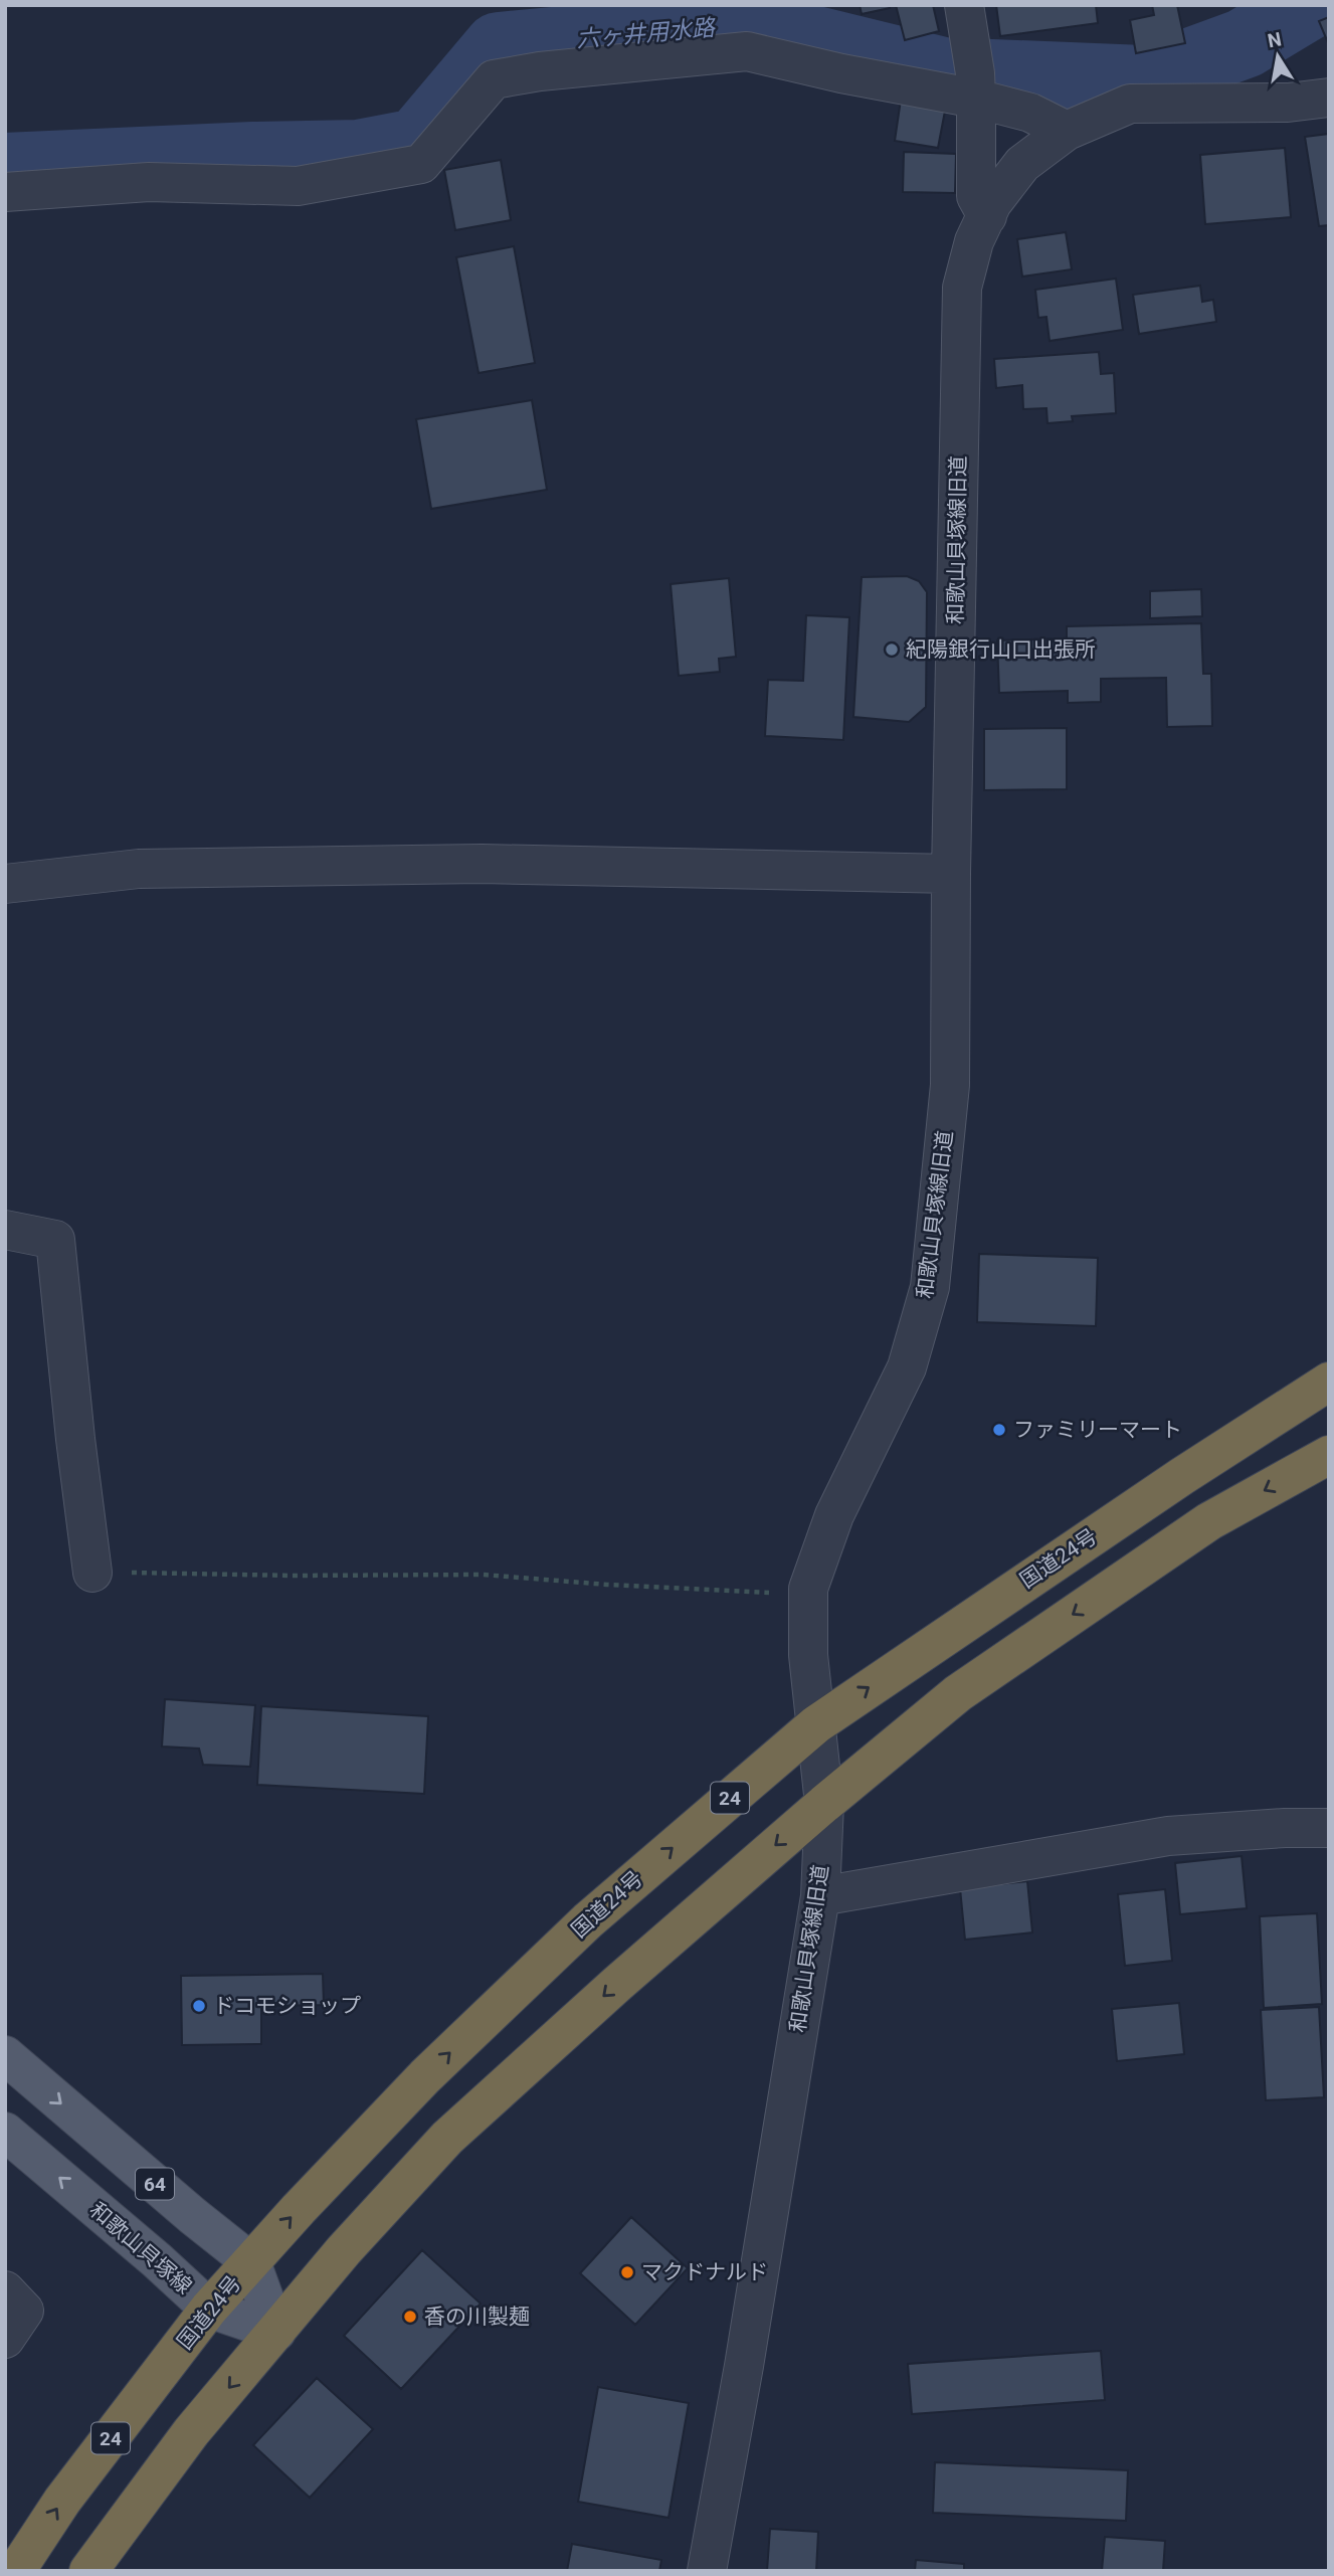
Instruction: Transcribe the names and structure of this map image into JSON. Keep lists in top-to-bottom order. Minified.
{"streets":{"highway":["国道24号","24"],"main road":["64","和歌山貝塚線"],"street":["和歌山貝塚線旧道"]},"crossings":[["和歌山貝塚線旧道","国道24号"],["国道24号","64"],["国道24号","和歌山貝塚線"]],"water":["六ヶ井用水路"],"places":["紀陽銀行山口出張所","ファミリーマート","ドコモショップ","マクドナルド","香の川製麺"],"north":"top"}
